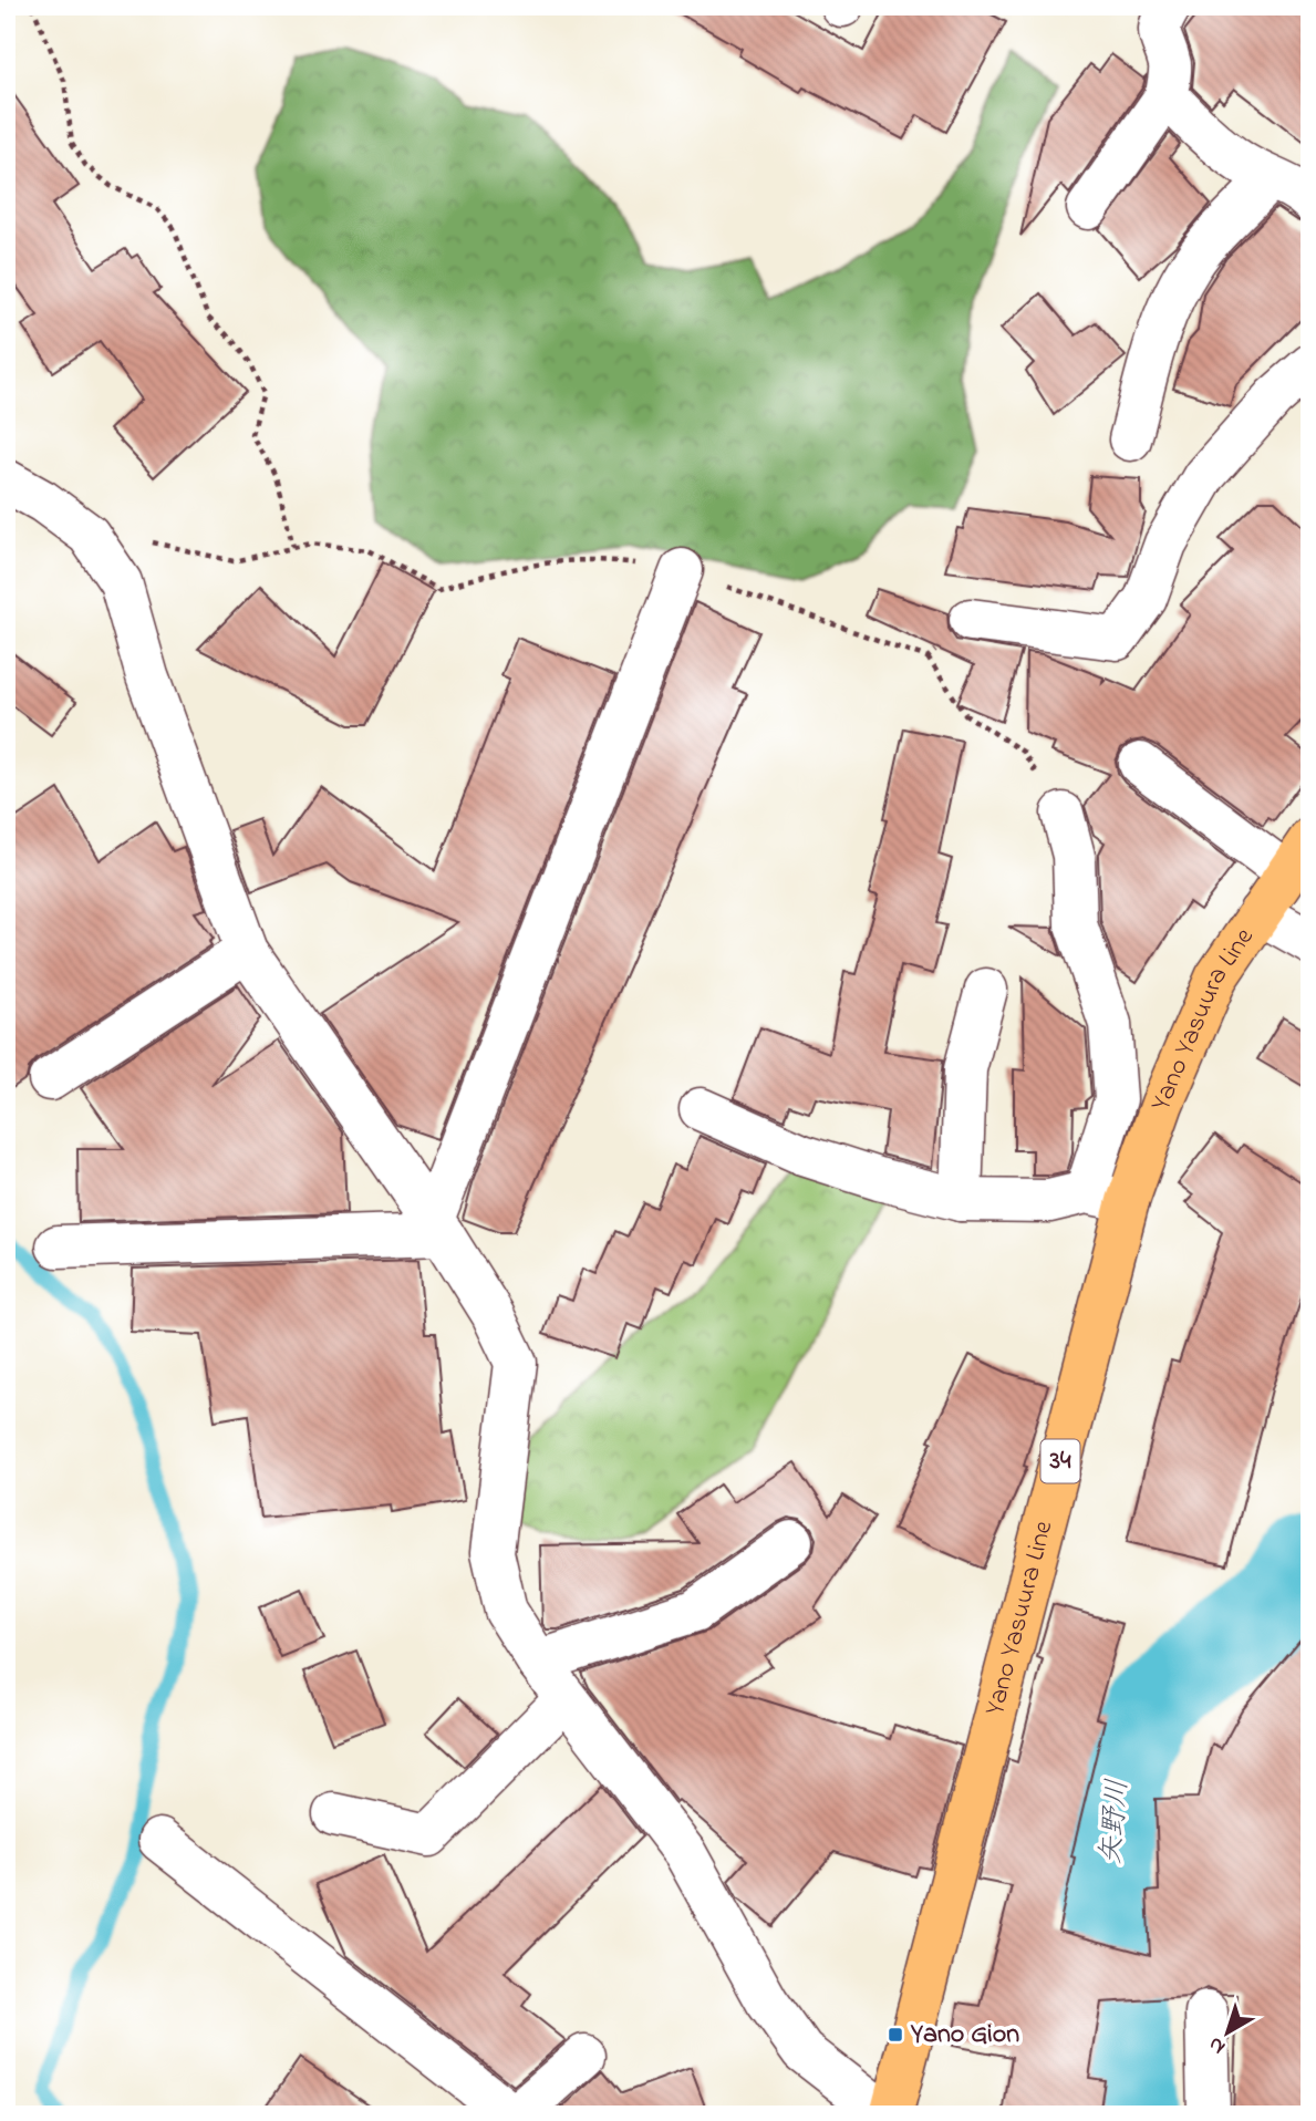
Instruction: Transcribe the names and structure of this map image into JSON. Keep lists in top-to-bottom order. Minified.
{"streets":{"main road":["Yano Yasuura Line","34"]},"water":["矢野川"],"places":{"transit":["Yano Gion"]},"north":"bottom left"}
